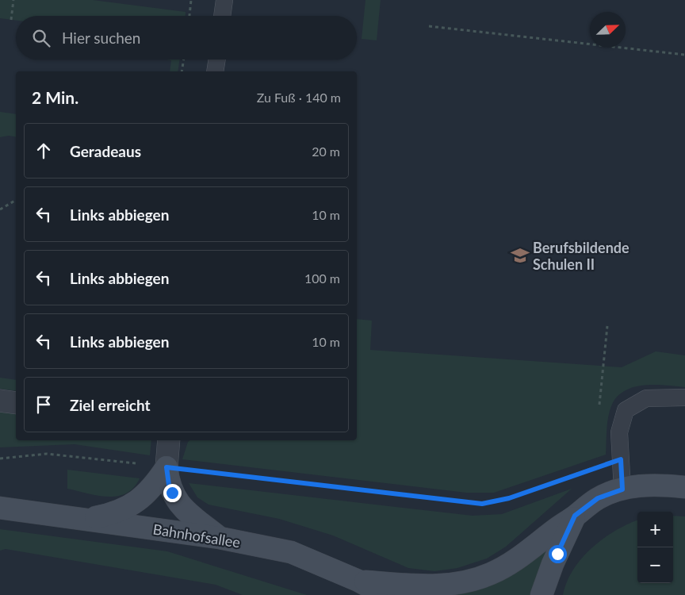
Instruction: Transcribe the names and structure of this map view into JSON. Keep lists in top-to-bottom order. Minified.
{"streets":{"main road":["Bahnhofsallee"]},"places":{"school or university":["Berufsbildende Schulen II"]},"north":"top right","page":{"search":"Hier suchen","heading":["2 Min.","Zu Fuß · 140 m"],"list":[["Geradeaus","20 m"],["Links abbiegen","10 m"],["Links abbiegen","100 m"],["Links abbiegen","10 m"],"Ziel erreicht"],"map_buttons":["+","−"]}}
